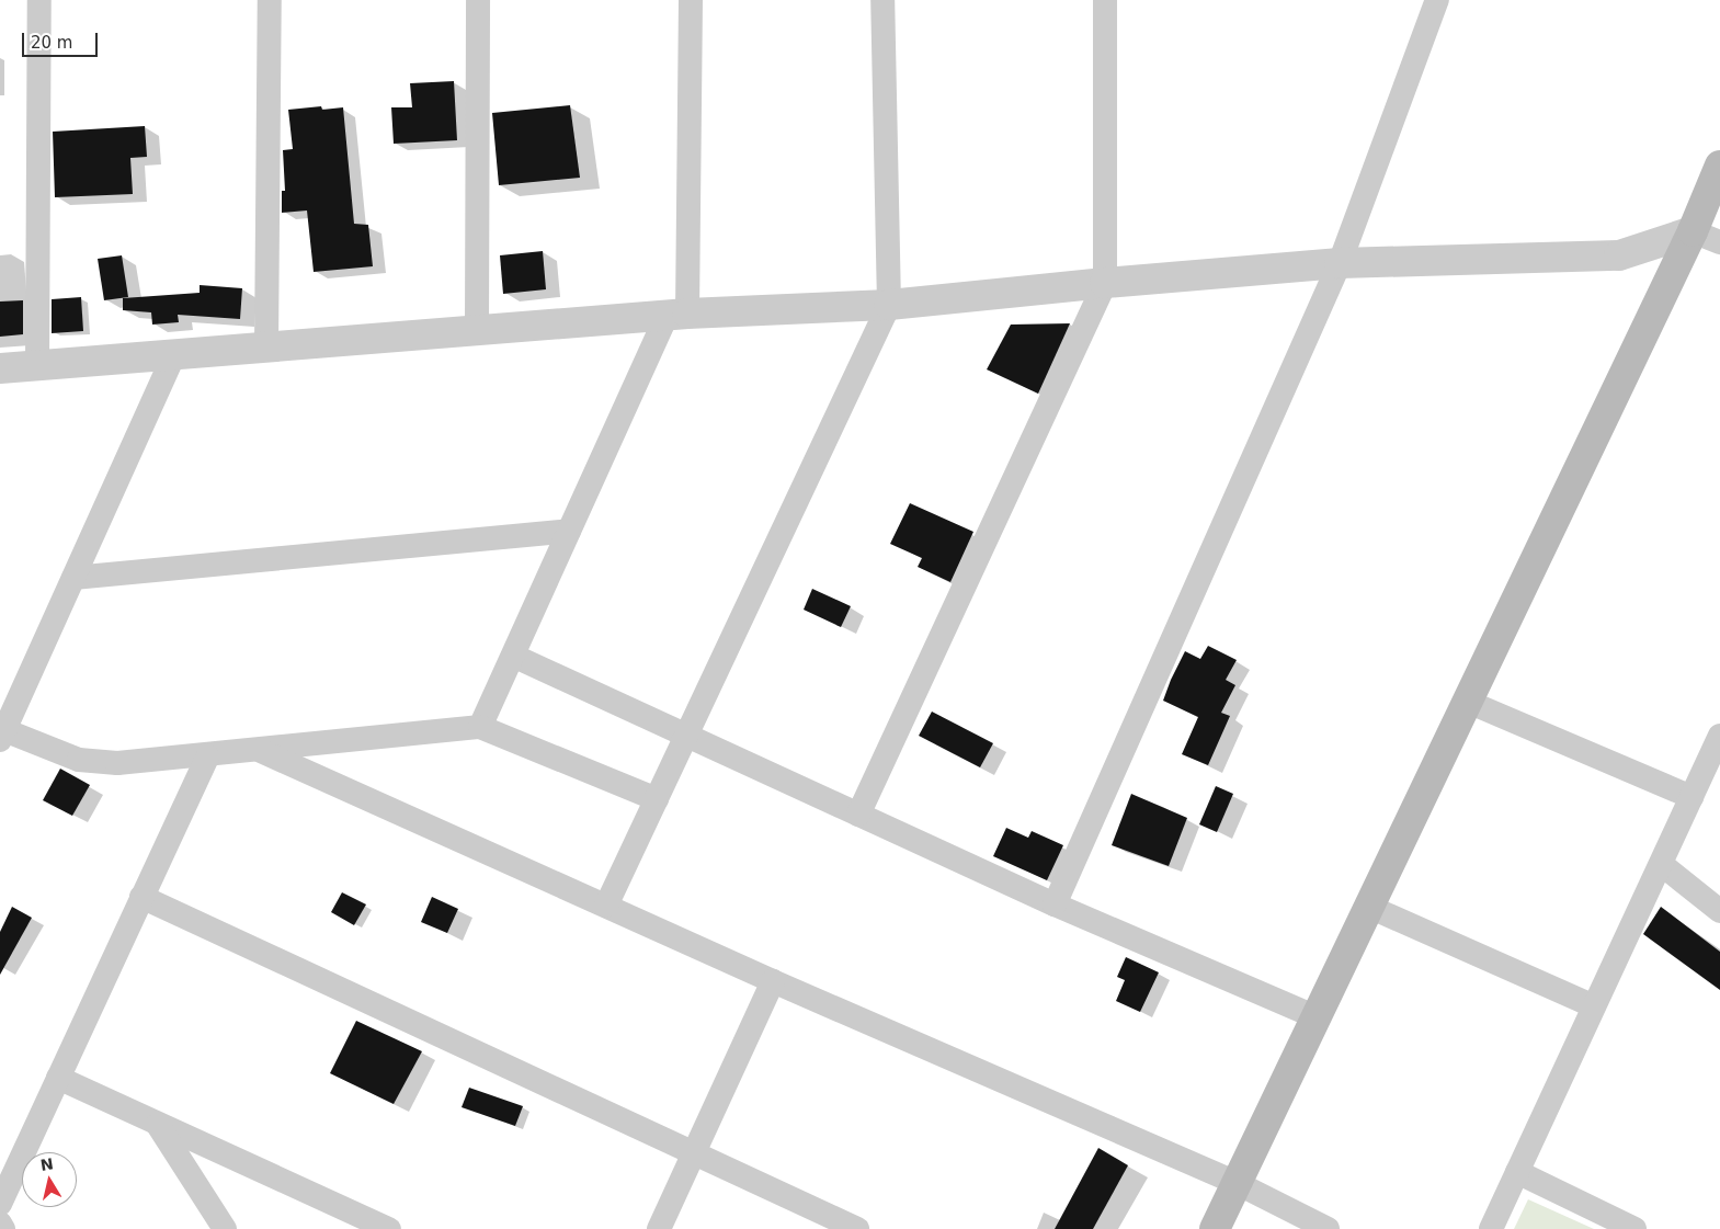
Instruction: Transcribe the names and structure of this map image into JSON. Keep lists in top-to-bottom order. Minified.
{"scale_bar":"20 m","north":"top"}
